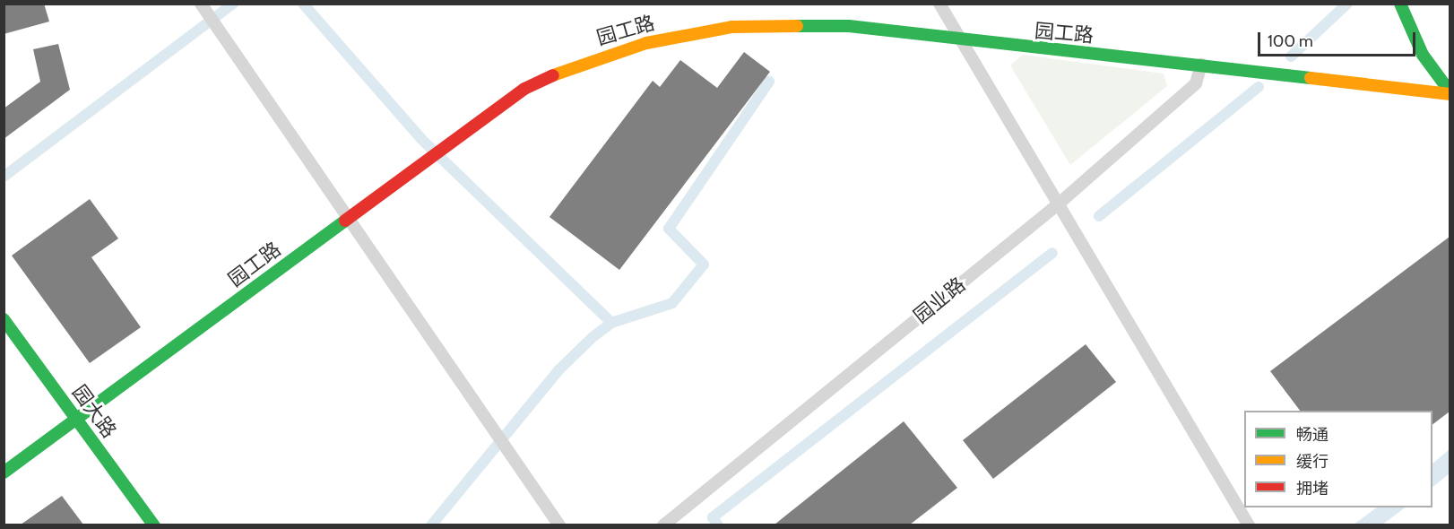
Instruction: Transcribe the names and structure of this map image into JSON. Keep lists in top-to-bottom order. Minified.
{"streets":{"street":["园工路","园业路","园大路"]},"crossings":[["园工路","园业路"],["园工路","园大路"]],"legend":["畅通","缓行","拥堵"],"scale_bar":"100 m"}
